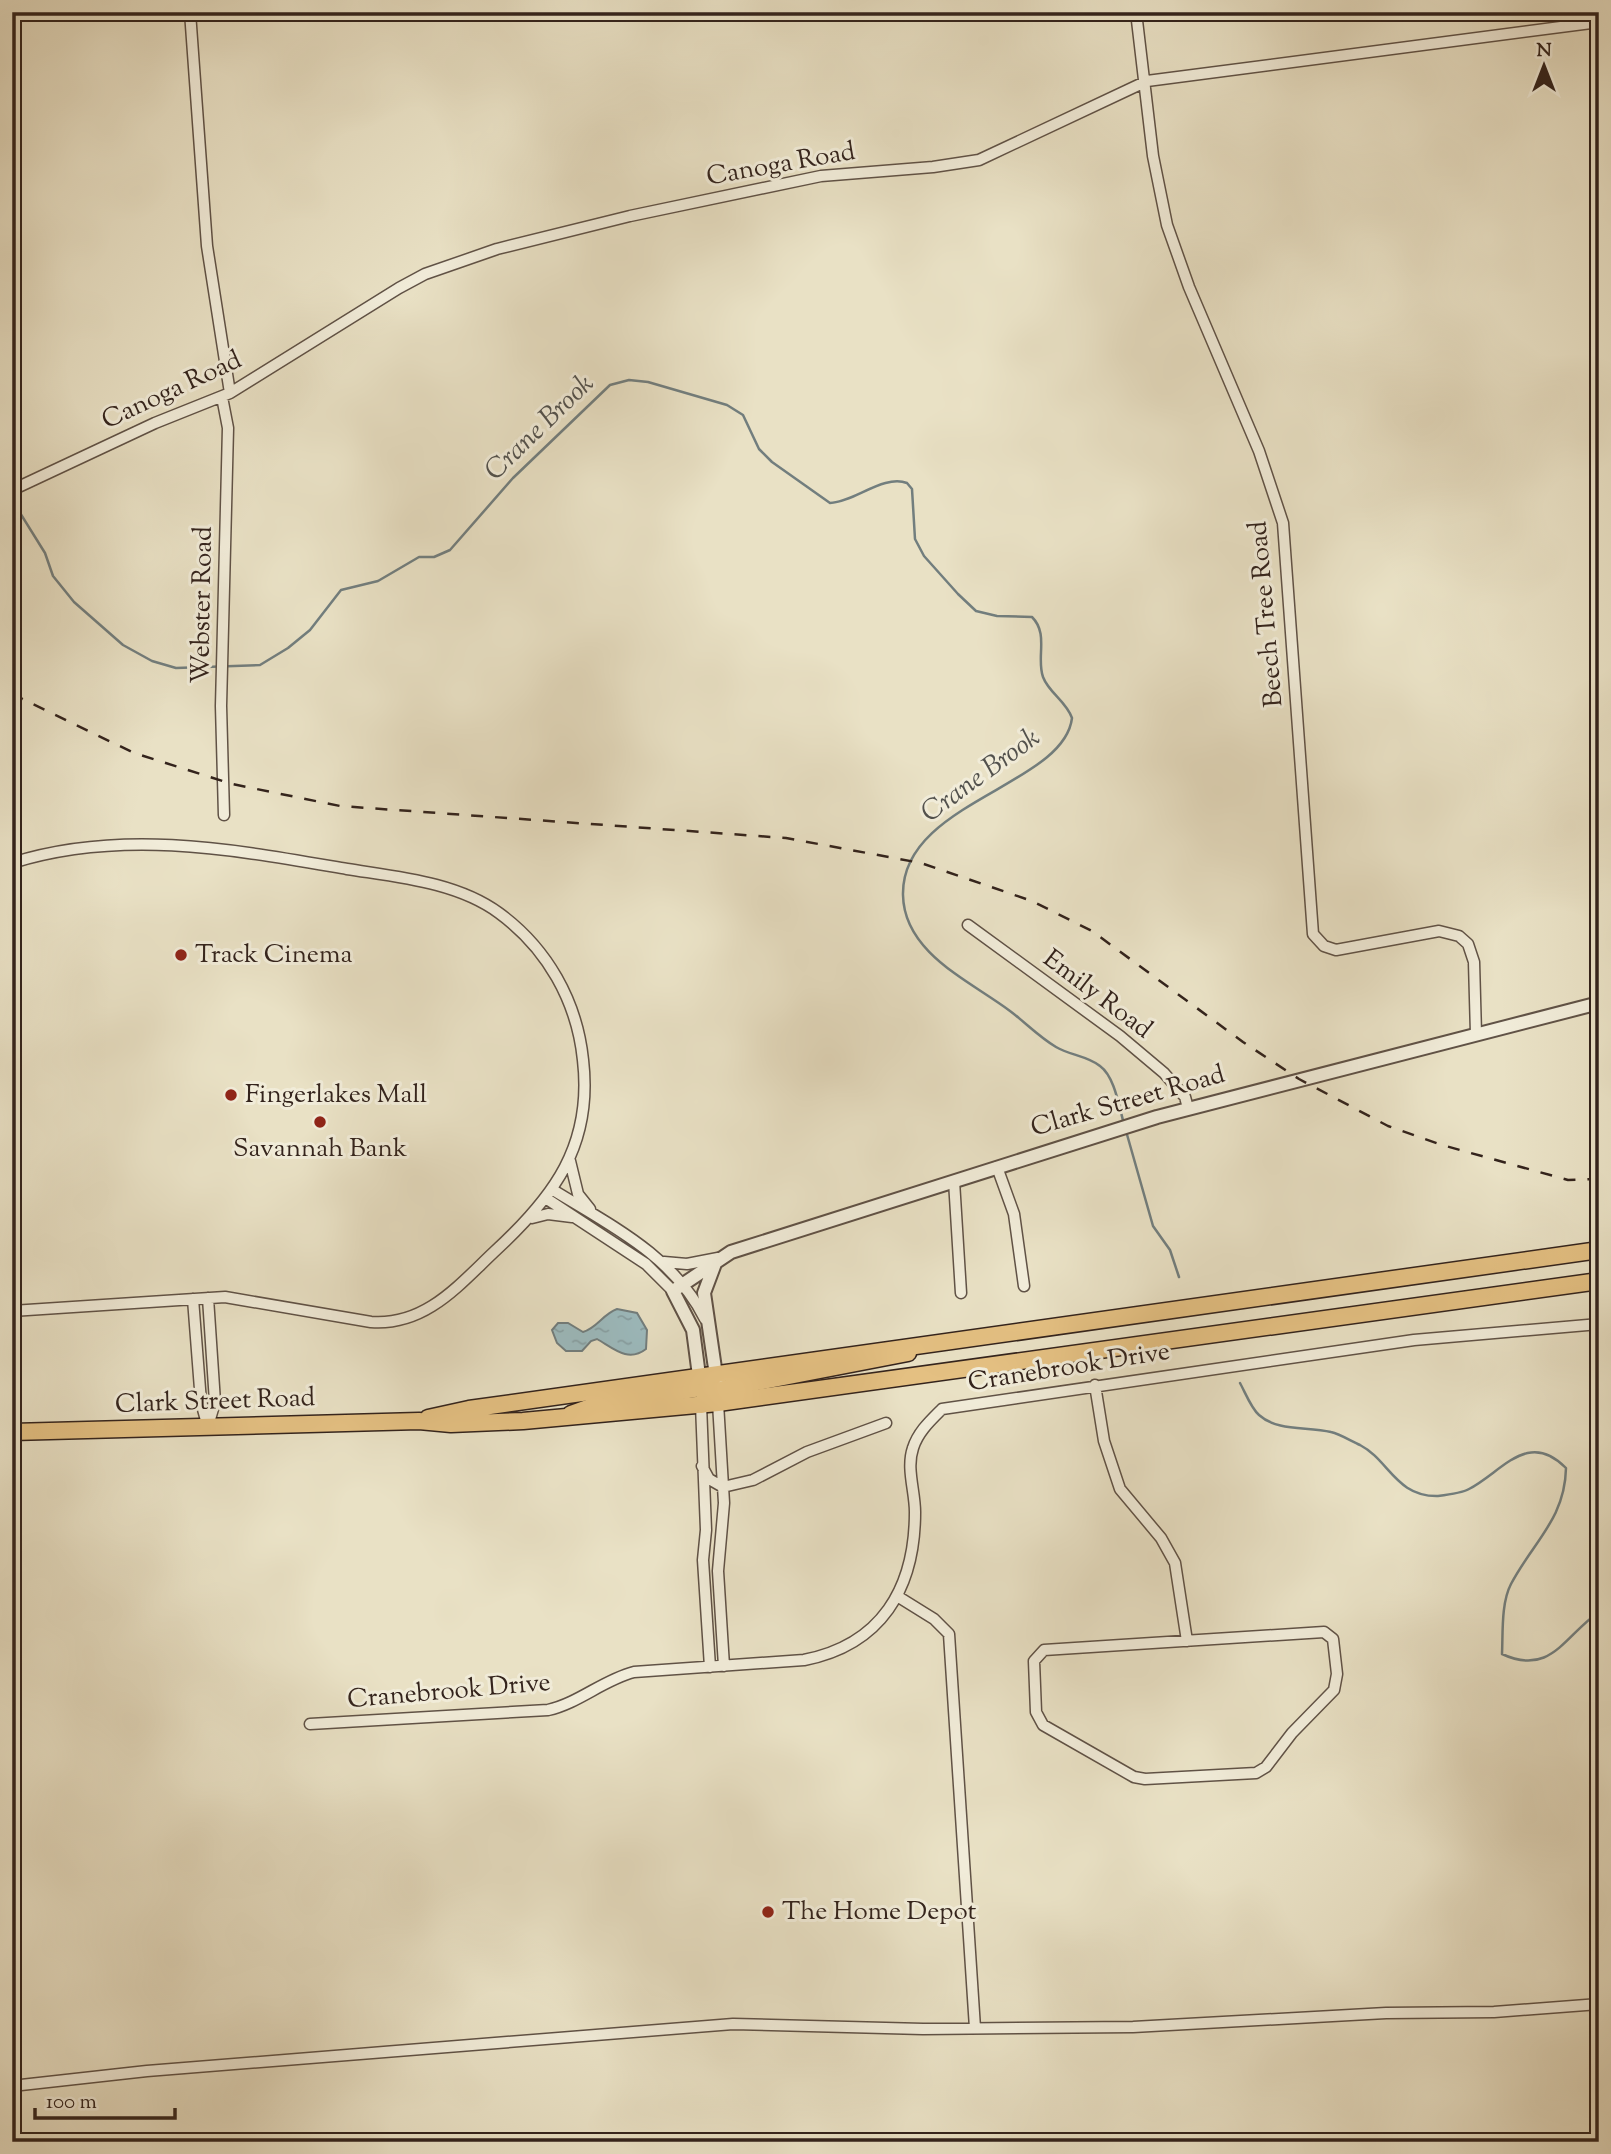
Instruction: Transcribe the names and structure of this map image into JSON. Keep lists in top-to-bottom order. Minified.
{"streets":{"highway":["Clark Street Road"],"street":["Canoga Road","Webster Road","Beech Tree Road","Emily Road","Cranebrook Drive"]},"crossings":[["Canoga Road","Webster Road"],["Canoga Road","Beech Tree Road"],["Beech Tree Road","Clark Street Road"],["Emily Road","Clark Street Road"]],"water":["Crane Brook"],"places":["Track Cinema","Fingerlakes Mall","Savannah Bank","The Home Depot"],"scale_bar":"100 m","north":"top"}
